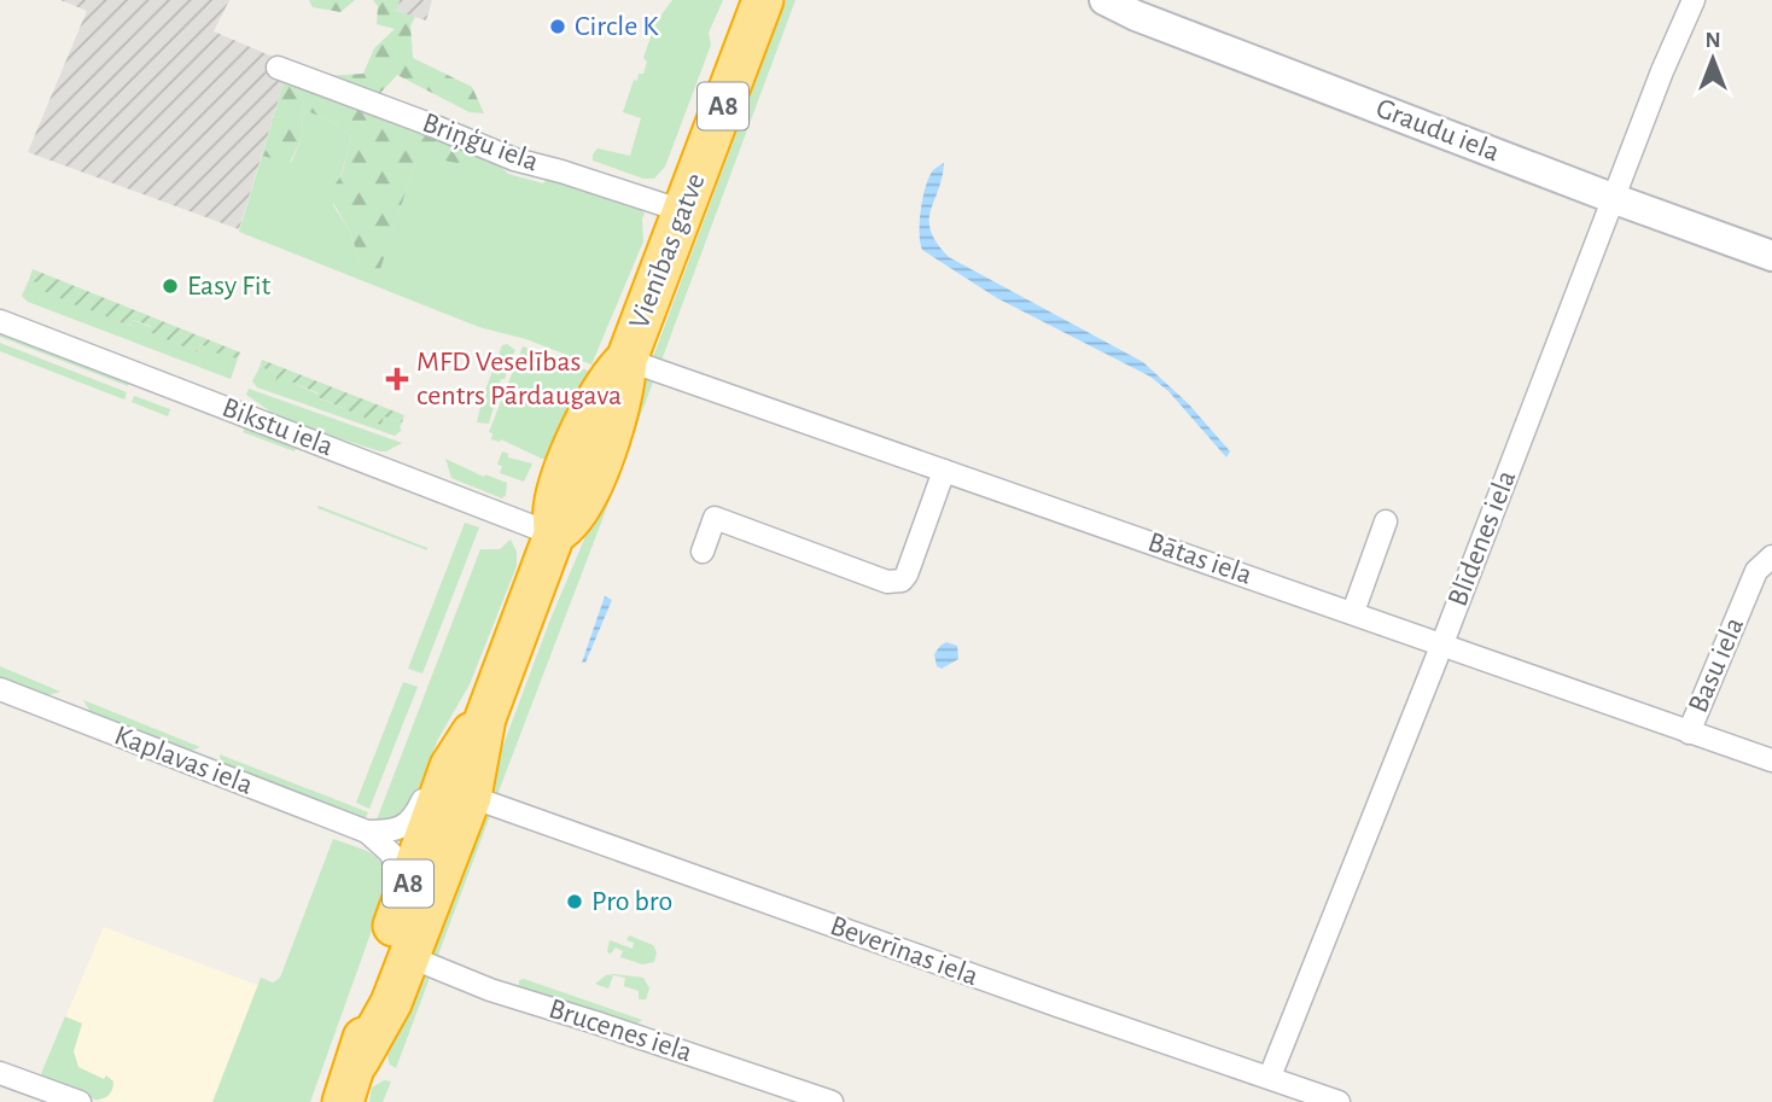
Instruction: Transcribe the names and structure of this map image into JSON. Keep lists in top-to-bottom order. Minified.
{"streets":{"highway":["A8","Vienības gatve"],"main road":["Graudu iela"],"street":["Briņģu iela","Bikstu iela","Blīdenes iela","Bātas iela","Basu iela","Kaplavas iela","Beverīnas iela","Brucenes iela"]},"crossings":[["Graudu iela","Blīdenes iela"],["Briņģu iela","Vienības gatve"],["Vienības gatve","Bikstu iela"],["Vienības gatve","Bātas iela"],["Vienības gatve","Kaplavas iela"],["Vienības gatve","Beverīnas iela"],["Vienības gatve","Brucenes iela"],["Blīdenes iela","Bātas iela"],["Blīdenes iela","Beverīnas iela"],["Bātas iela","Basu iela"]],"places":{"other":["Circle K","Easy Fit","Pro bro"],"health":["MFD Veselības centrs Pārdaugava"]},"north":"top"}
